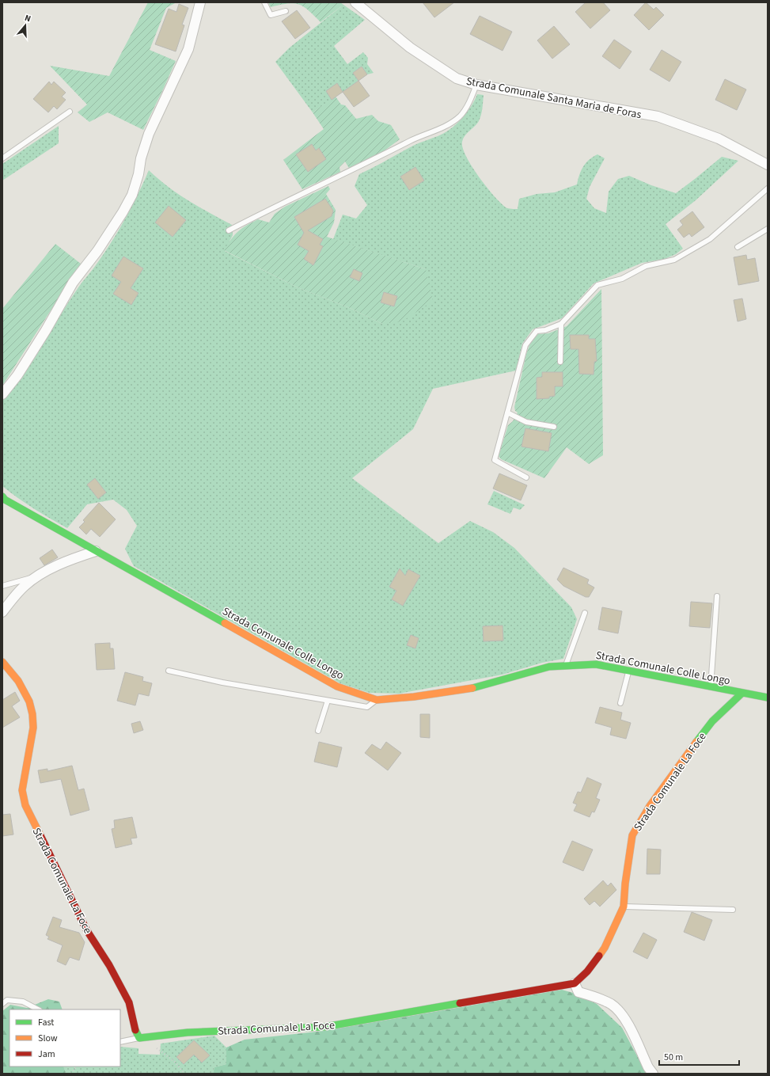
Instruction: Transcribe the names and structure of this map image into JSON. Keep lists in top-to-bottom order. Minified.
{"streets":{"street":["Strada Comunale Santa Maria de Foras","Strada Comunale Colle Longo","Strada Comunale La Foce"]},"crossings":[["Strada Comunale Colle Longo","Strada Comunale La Foce"]],"legend":["Fast","Slow","Jam"],"scale_bar":"50 m","north":"top"}
